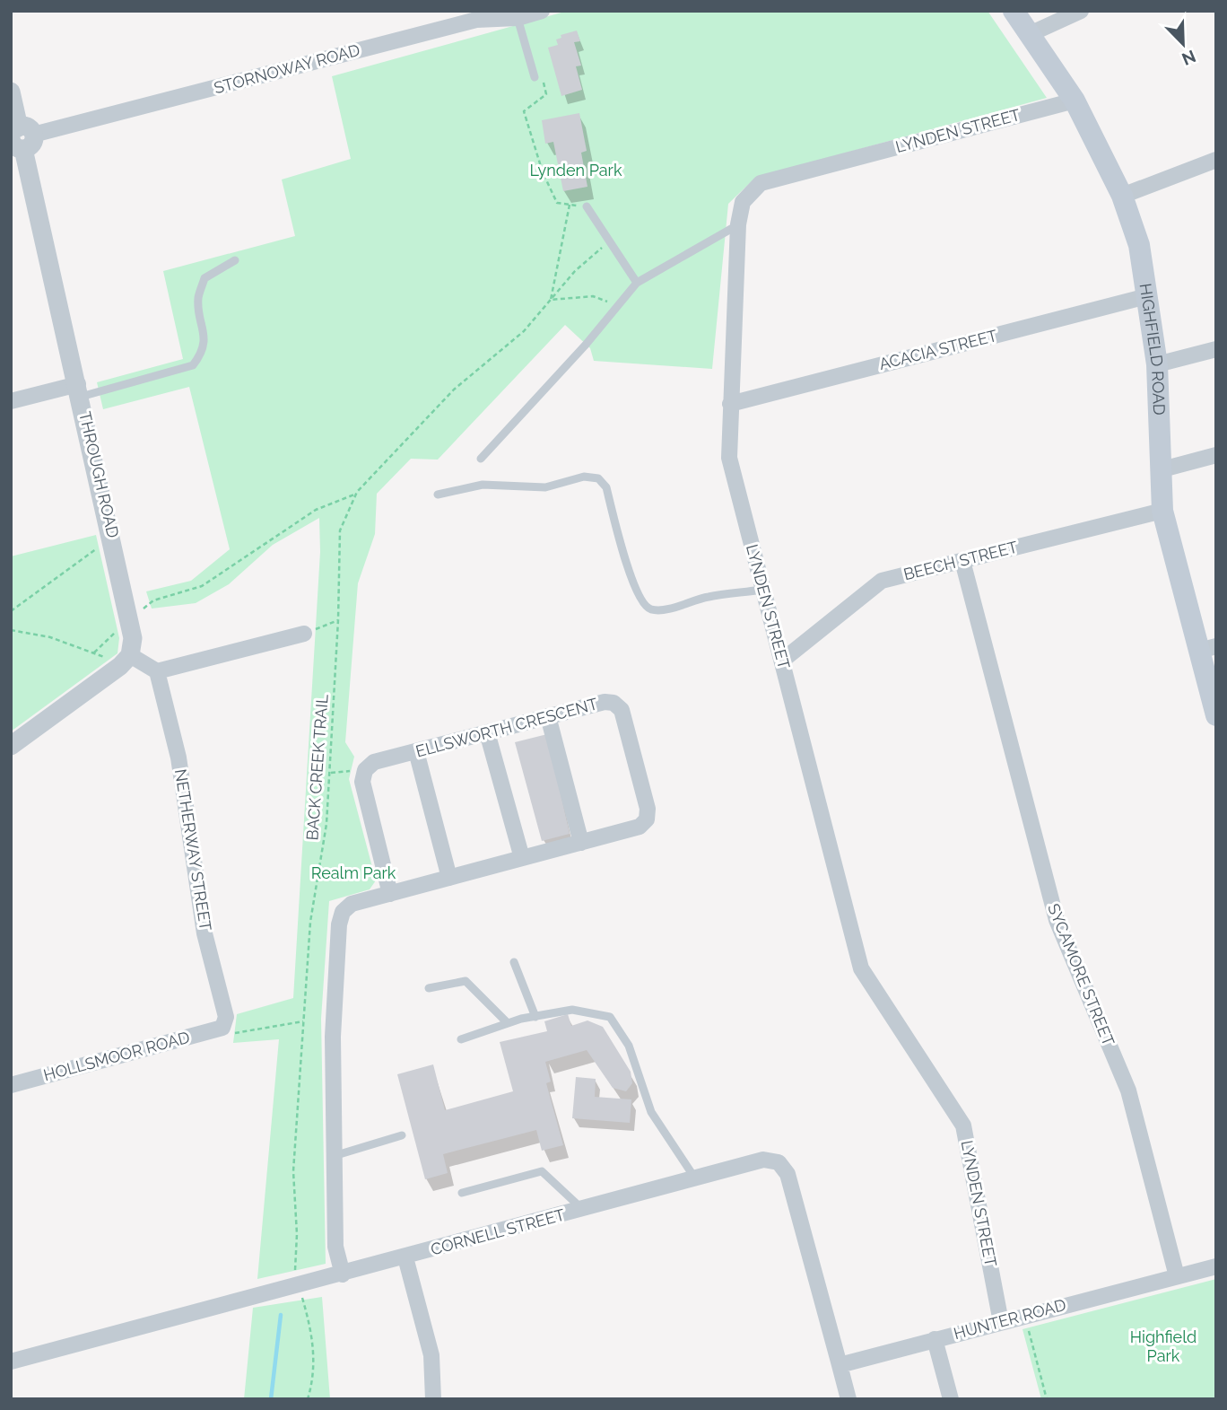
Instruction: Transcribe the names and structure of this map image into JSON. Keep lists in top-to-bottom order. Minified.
{"streets":{"main road":["HIGHFIELD ROAD"],"street":["STORNOWAY ROAD","LYNDEN STREET","ACACIA STREET","THROUGH ROAD","BEECH STREET","ELLSWORTH CRESCENT","NETHERWAY STREET","SYCAMORE STREET","HOLLSMOOR ROAD","CORNELL STREET","HUNTER ROAD"],"path":["BACK CREEK TRAIL"]},"crossings":[["STORNOWAY ROAD","THROUGH ROAD"],["LYNDEN STREET","ACACIA STREET"],["LYNDEN STREET","HIGHFIELD ROAD"],["LYNDEN STREET","BEECH STREET"],["LYNDEN STREET","HUNTER ROAD"],["ACACIA STREET","HIGHFIELD ROAD"],["HIGHFIELD ROAD","BEECH STREET"],["BEECH STREET","SYCAMORE STREET"],["ELLSWORTH CRESCENT","CORNELL STREET"],["BACK CREEK TRAIL","CORNELL STREET"],["NETHERWAY STREET","HOLLSMOOR ROAD"],["SYCAMORE STREET","HUNTER ROAD"],["CORNELL STREET","HUNTER ROAD"]],"parks":["Lynden Park","Realm Park","Highfield Park"],"north":"bottom right"}
